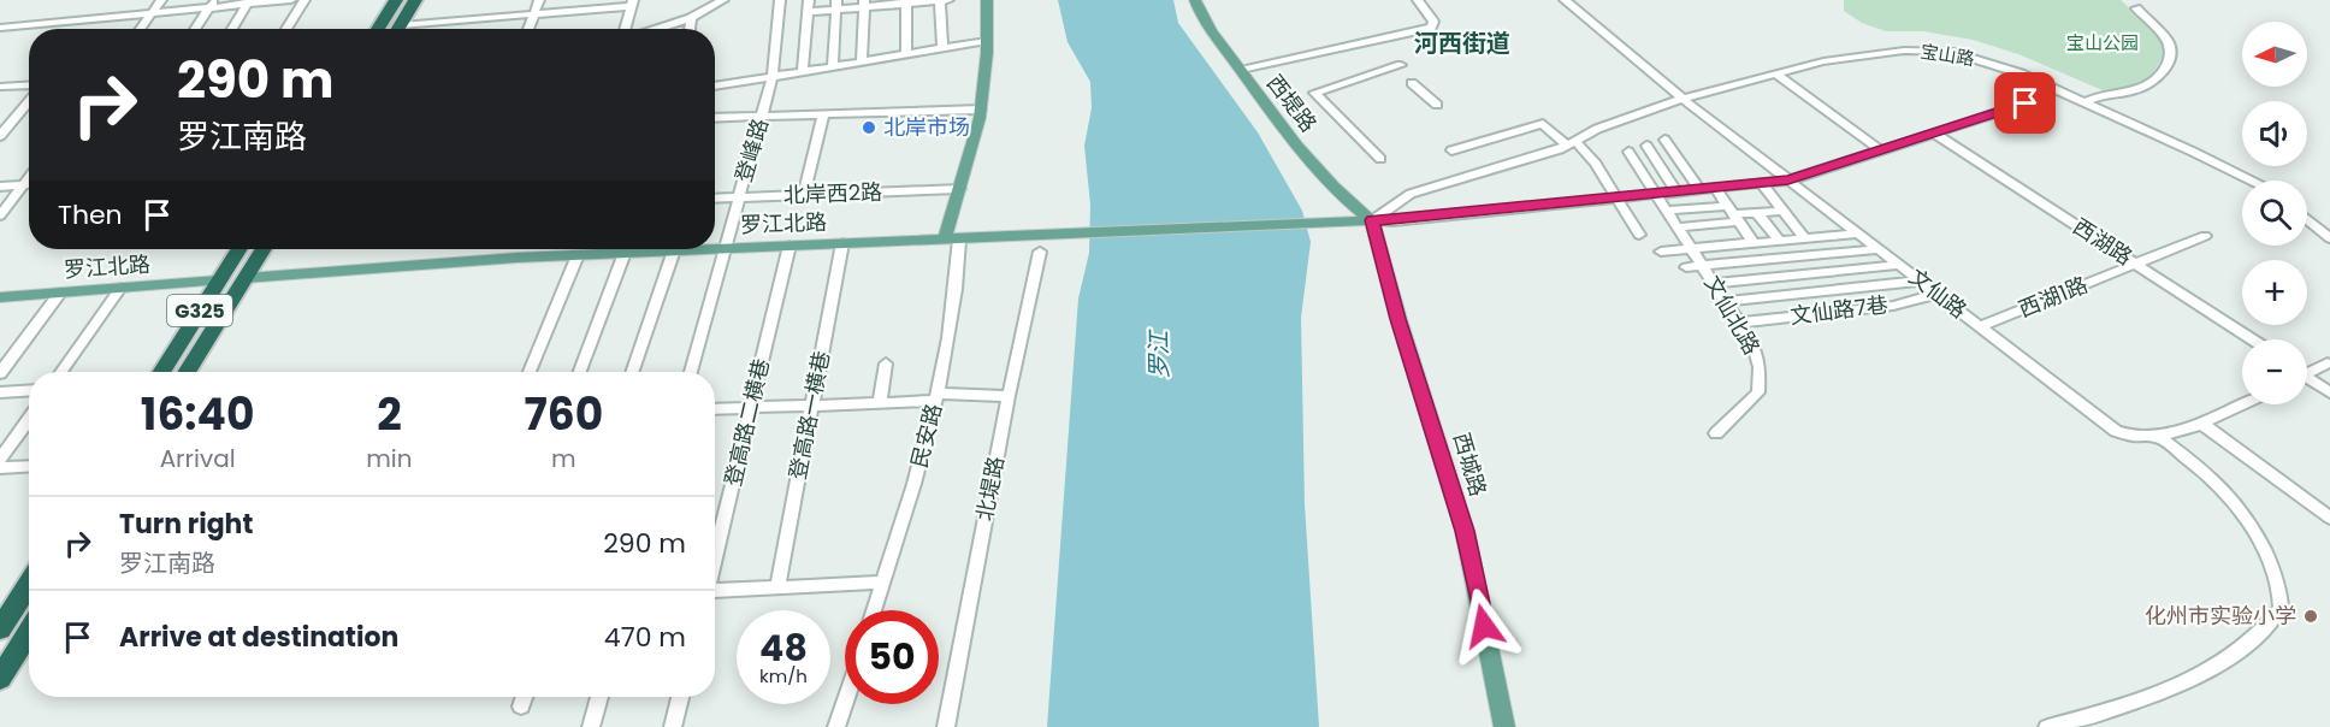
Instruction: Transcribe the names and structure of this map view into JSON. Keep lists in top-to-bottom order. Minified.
{"streets":{"highway":["G325"],"main road":["西堤路","罗江北路","民安路","西城路"],"street":["宝山路","登峰路","北岸西2路","西湖路","文仙路","西湖1路","文仙路7巷","文仙北路","登高路一横巷","登高路二横巷","北堤路"]},"crossings":[["宝山路","西堤路"],["宝山路","罗江北路"],["宝山路","文仙路"],["宝山路","西城路"],["西堤路","罗江北路"],["西堤路","西城路"],["登峰路","北岸西2路"],["登峰路","罗江北路"],["北岸西2路","民安路"],["罗江北路","G325"],["罗江北路","登高路一横巷"],["罗江北路","登高路二横巷"],["罗江北路","民安路"],["罗江北路","西城路"],["西湖路","西湖1路"],["文仙路","西湖1路"],["文仙路","文仙路7巷"],["文仙路7巷","文仙北路"]],"districts":["河西街道"],"water":["罗江"],"parks":["宝山公园"],"places":["北岸市场","化州市实验小学"],"north":"left","page":{"map_buttons":["+","−"],"turn":["290 m","罗江南路"],"then":"Then","eta":["16:40","Arrival","2","min","760","m"],"list":[{"name":"Turn right","note":"罗江南路","value":"290 m"},{"name":"Arrive at destination","value":"470 m"}],"speed":"48 km/h","limit":"50"}}
